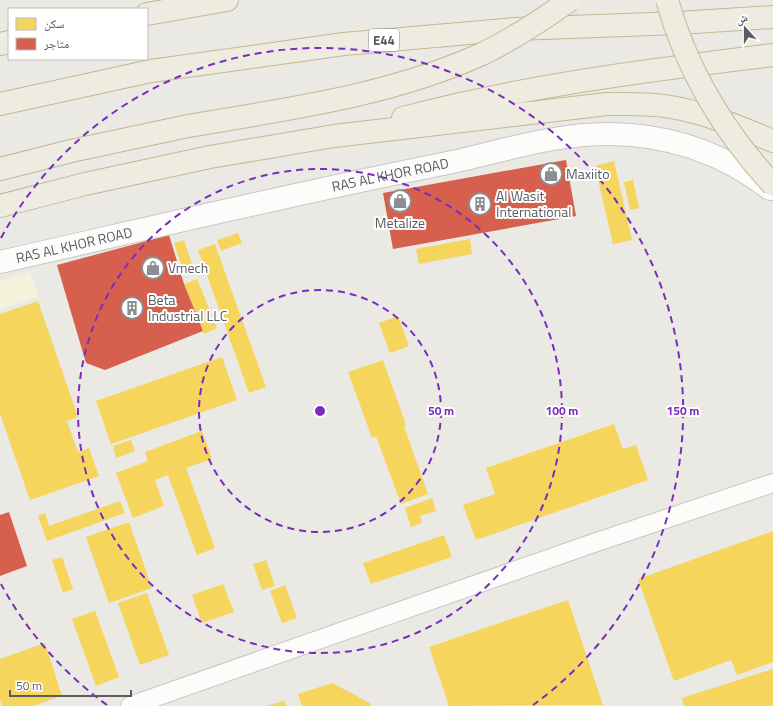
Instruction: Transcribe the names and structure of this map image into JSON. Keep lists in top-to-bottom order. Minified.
{"streets":{"highway":["E44"],"street":["RAS AL KHOR ROAD"]},"places":{"shop":["Maxiito","Metalize","Vmech"],"building":["Al Wasit International","Beta Industrial LLC"]},"legend":["سكن","متاجر"],"scale_bar":"50 m","north":"top","rings":["50 m","100 m","150 m"]}
